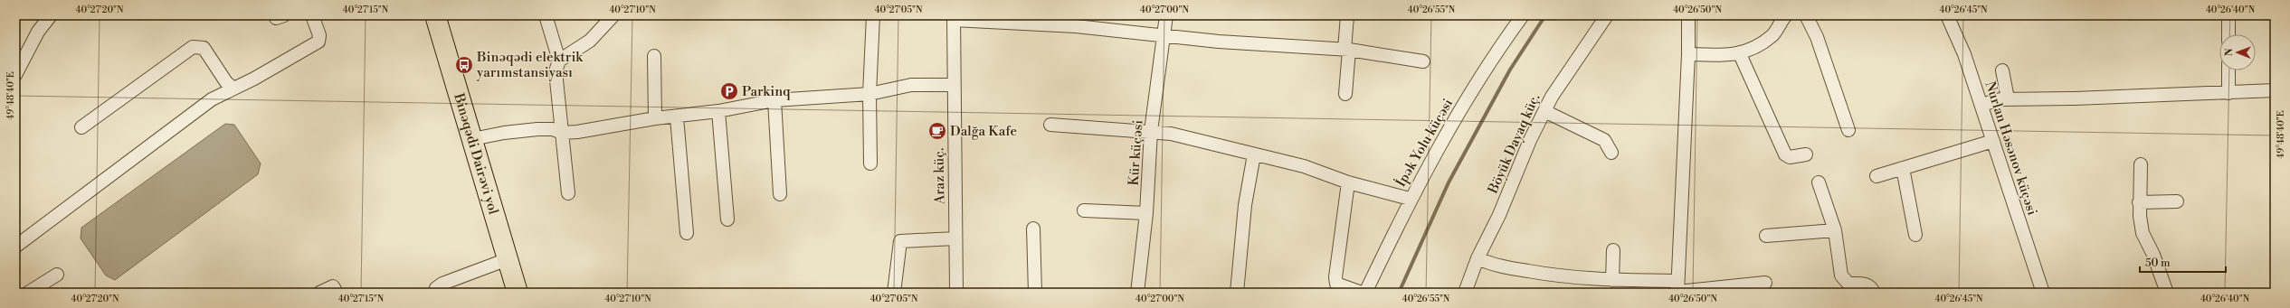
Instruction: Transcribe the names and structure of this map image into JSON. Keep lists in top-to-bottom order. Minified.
{"streets":{"main road":["Binəqədi Dairəvi yol"],"street":["İpək Yolu küçəsi","Böyük Dayaq küç.","Nurlan Həsənov küçəsi","Kür küçəsi","Araz küç."]},"places":{"bus stop":["Binəqədi elektrik yarımstansiyası"],"parking":["Parkinq"],"cafe":["Dalğa Kafe"]},"scale_bar":"50 m","north":"left","coordinates":["40°27'20\"N","40°27'15\"N","40°27'10\"N","40°27'05\"N","40°27'00\"N","40°26'55\"N","40°26'50\"N","40°26'45\"N","40°26'40\"N","49°48'40\"E"]}
